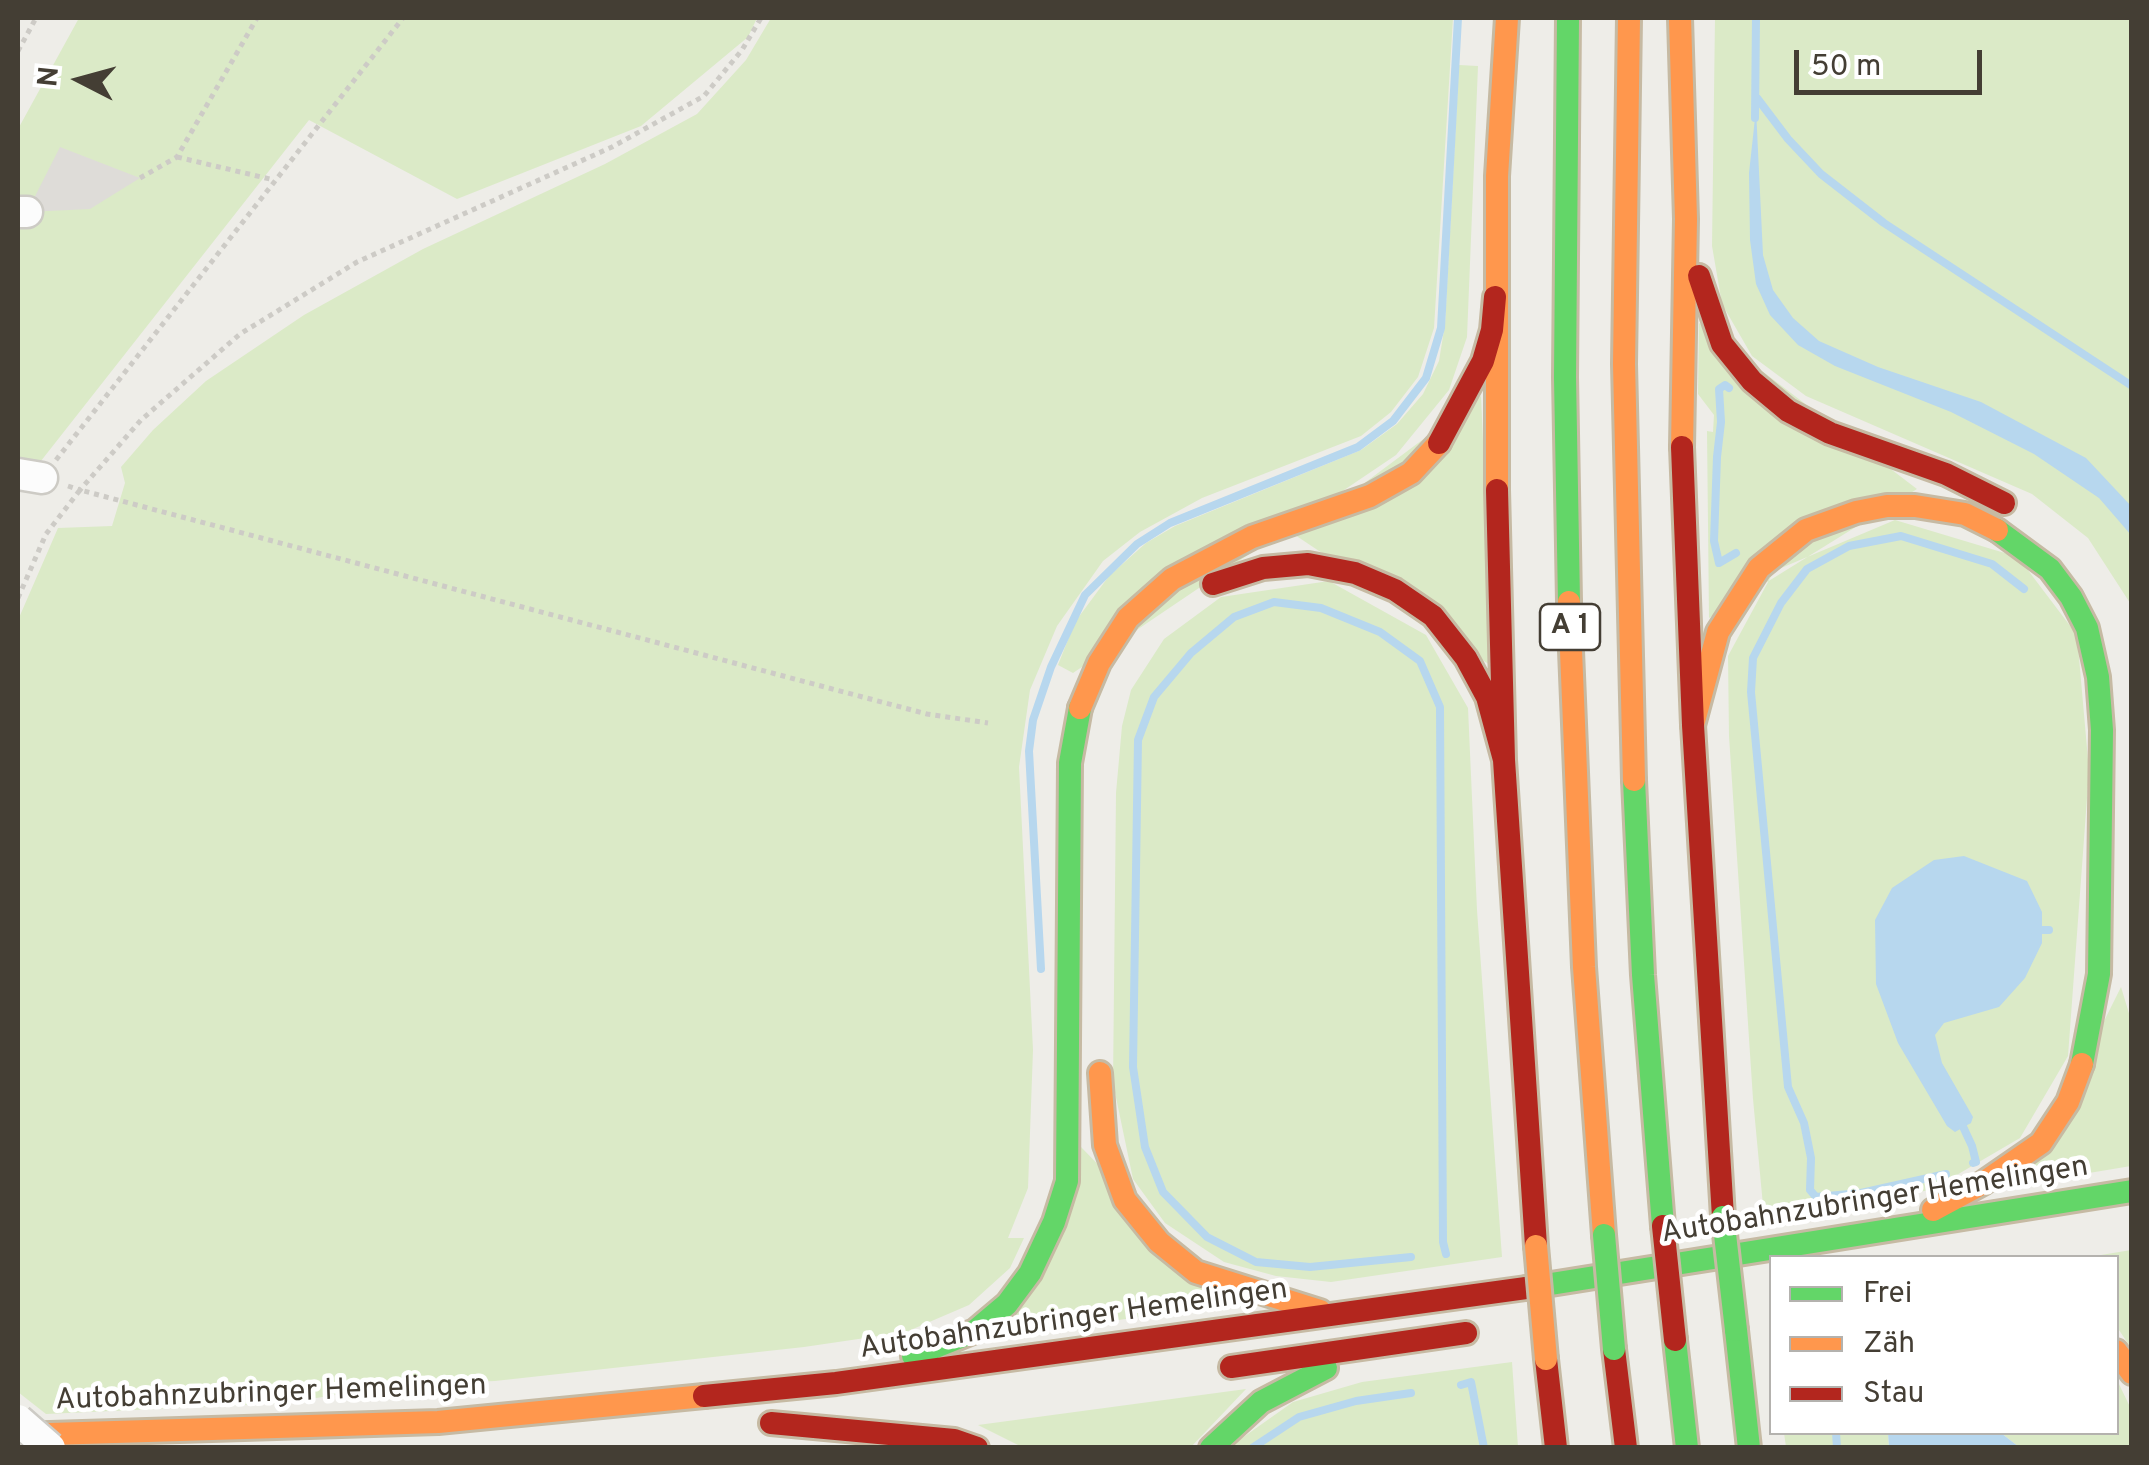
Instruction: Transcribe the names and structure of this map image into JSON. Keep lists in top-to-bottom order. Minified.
{"streets":{"highway":["A 1","Autobahnzubringer Hemelingen"]},"legend":["Frei","Zäh","Stau"],"scale_bar":"50 m","north":"left"}
